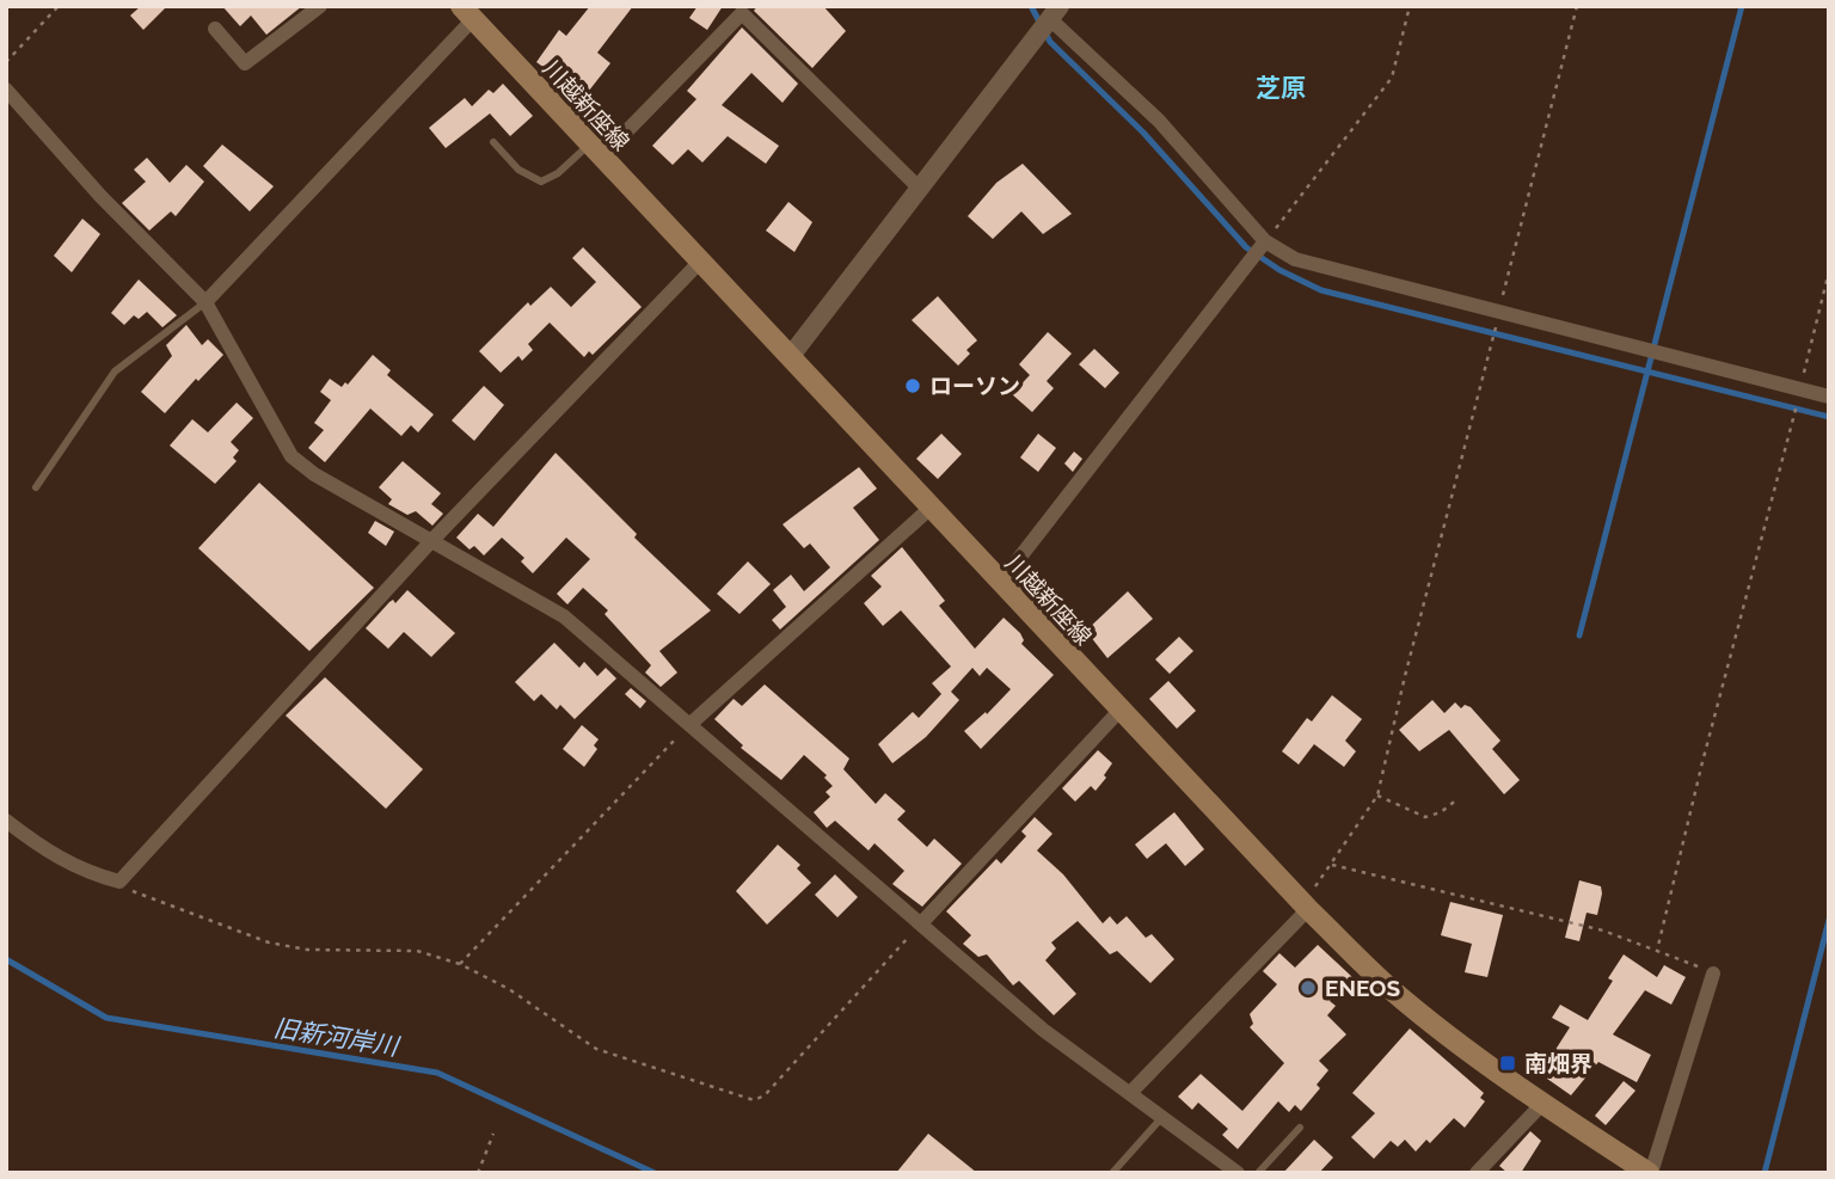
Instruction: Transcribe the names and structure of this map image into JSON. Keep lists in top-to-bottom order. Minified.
{"streets":{"main road":["川越新座線"]},"districts":["芝原"],"water":["旧新河岸川"],"places":{"other":["ローソン","ENEOS"],"transit":["南畑界"]}}
